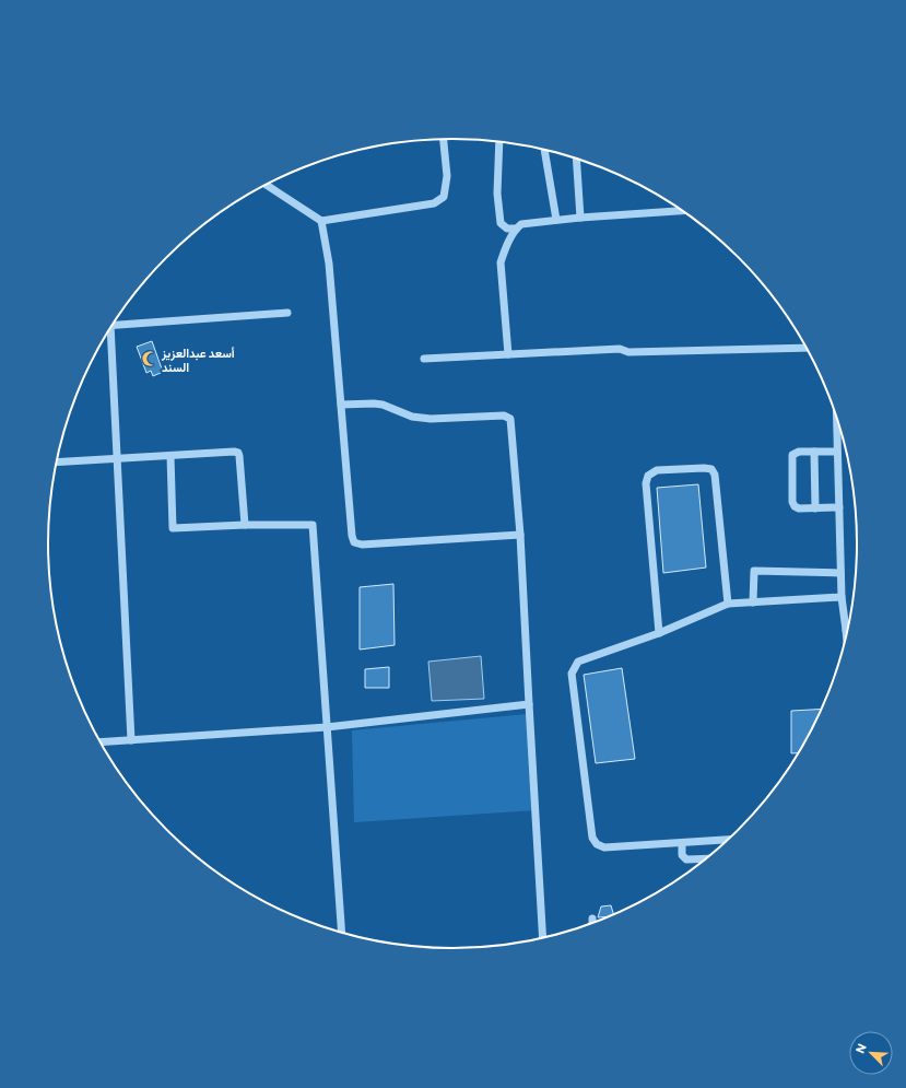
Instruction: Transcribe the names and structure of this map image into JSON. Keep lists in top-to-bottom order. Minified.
{"places":{"mosque":["أسعد عبدالعزيز السند"]},"north":"top left"}
